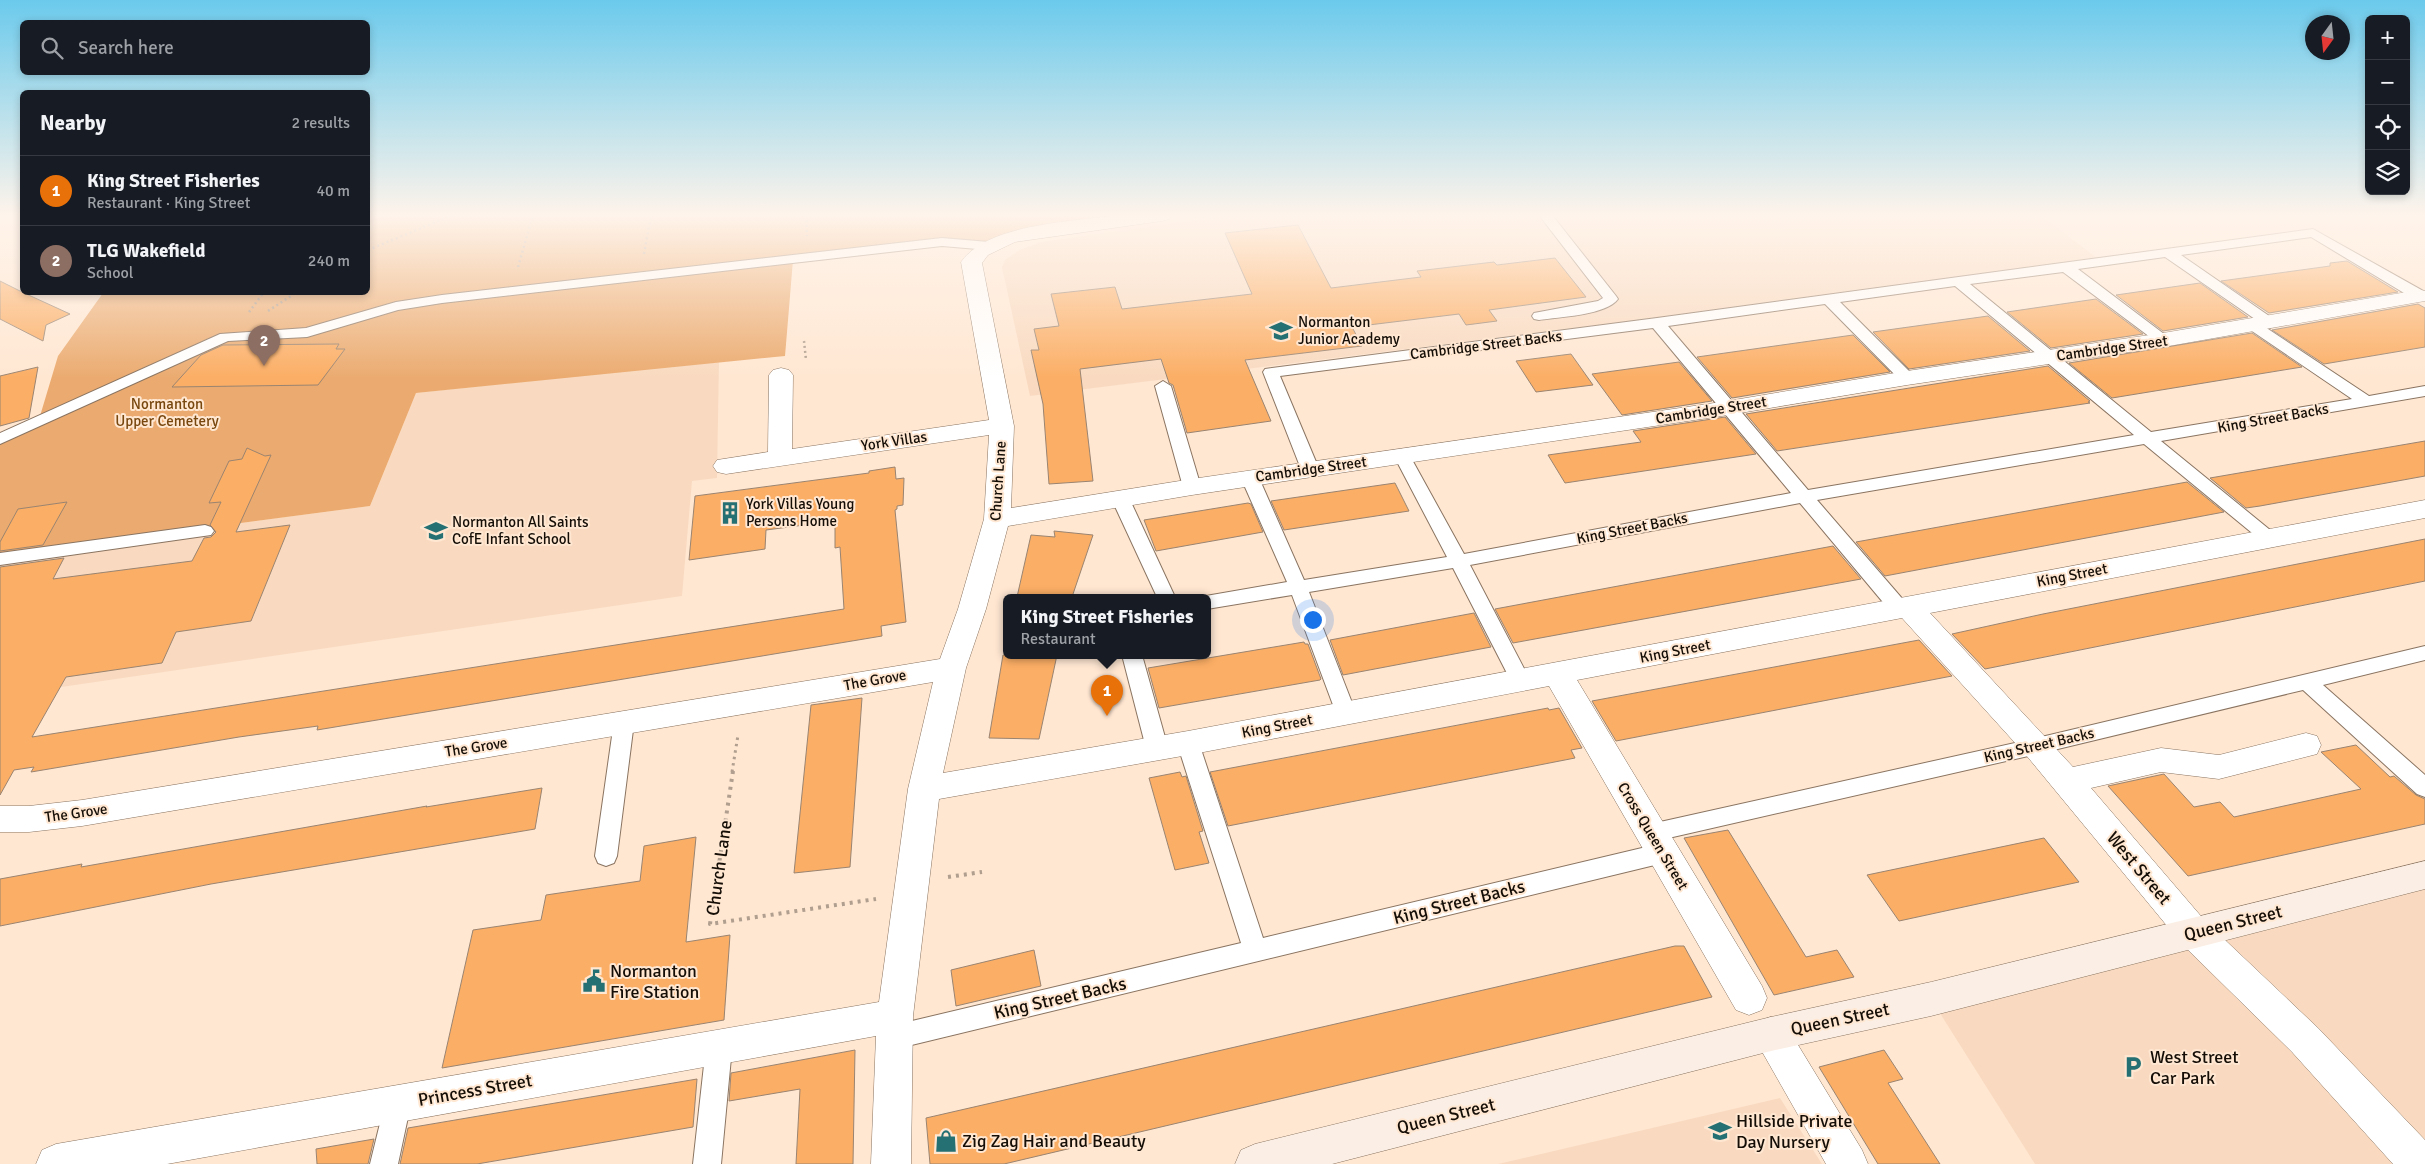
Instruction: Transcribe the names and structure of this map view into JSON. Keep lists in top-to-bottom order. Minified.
{"streets":{"street":["Cambridge Street","York Villas","Church Lane","King Street","The Grove","Cross Queen Street","West Street","Queen Street","Princess Street"],"lane":["Cambridge Street Backs","King Street Backs"]},"crossings":[["Cambridge Street Backs","Cambridge Street"],["Cambridge Street","King Street Backs"],["Cambridge Street","Church Lane"],["King Street Backs","Church Lane"],["King Street Backs","Cross Queen Street"],["King Street Backs","West Street"],["King Street Backs","Princess Street"],["York Villas","Church Lane"],["Church Lane","King Street"],["Church Lane","The Grove"],["Church Lane","Princess Street"],["King Street","Cross Queen Street"],["King Street","West Street"],["West Street","Queen Street"]],"parks":["Normanton Upper Cemetery"],"places":{"school or university":["Normanton Junior Academy","Normanton All Saints CofE Infant School","Hillside Private Day Nursery"],"building":["York Villas Young Persons Home"],"public building":["Normanton Fire Station"],"parking":["West Street Car Park"],"shop":["Zig Zag Hair and Beauty"]},"north":"bottom","page":{"map_buttons":["+","−"],"search":"Search here","heading":["Nearby","2 results"],"list":[{"mark":"1","name":"King Street Fisheries","note":"Restaurant · King Street","value":"40 m"},{"mark":"2","name":"TLG Wakefield","note":"School","value":"240 m"}],"pins":["2","1"],"popup":["King Street Fisheries","Restaurant"]}}
